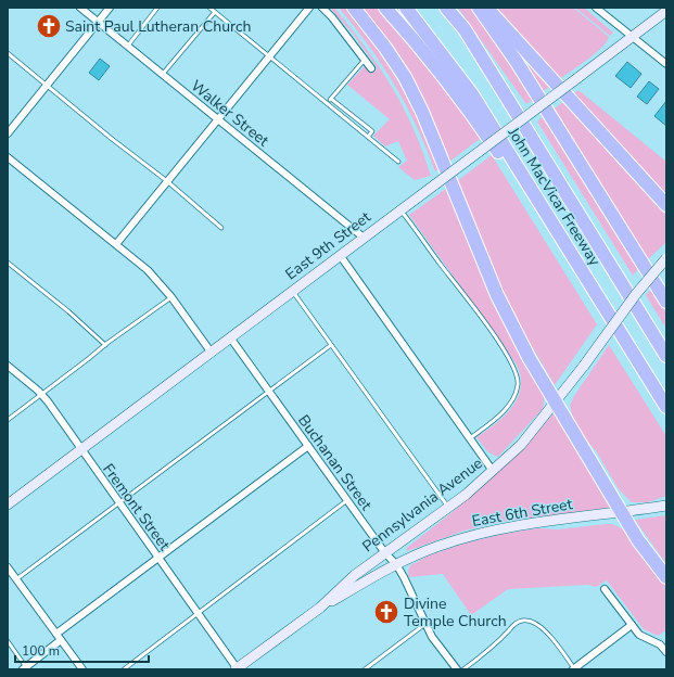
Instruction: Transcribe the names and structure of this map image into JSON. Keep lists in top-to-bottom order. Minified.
{"streets":{"highway":["John MacVicar Freeway"],"main road":["East 9th Street","Pennsylvania Avenue","East 6th Street"],"street":["Walker Street","Buchanan Street","Fremont Street"]},"crossings":[["Walker Street","East 9th Street"],["East 9th Street","Buchanan Street"],["East 9th Street","Fremont Street"],["Buchanan Street","Pennsylvania Avenue"],["Buchanan Street","East 6th Street"],["Pennsylvania Avenue","Fremont Street"],["Pennsylvania Avenue","East 6th Street"]],"places":{"church":["Saint Paul Lutheran Church","Divine Temple Church"]},"scale_bar":"100 m"}
